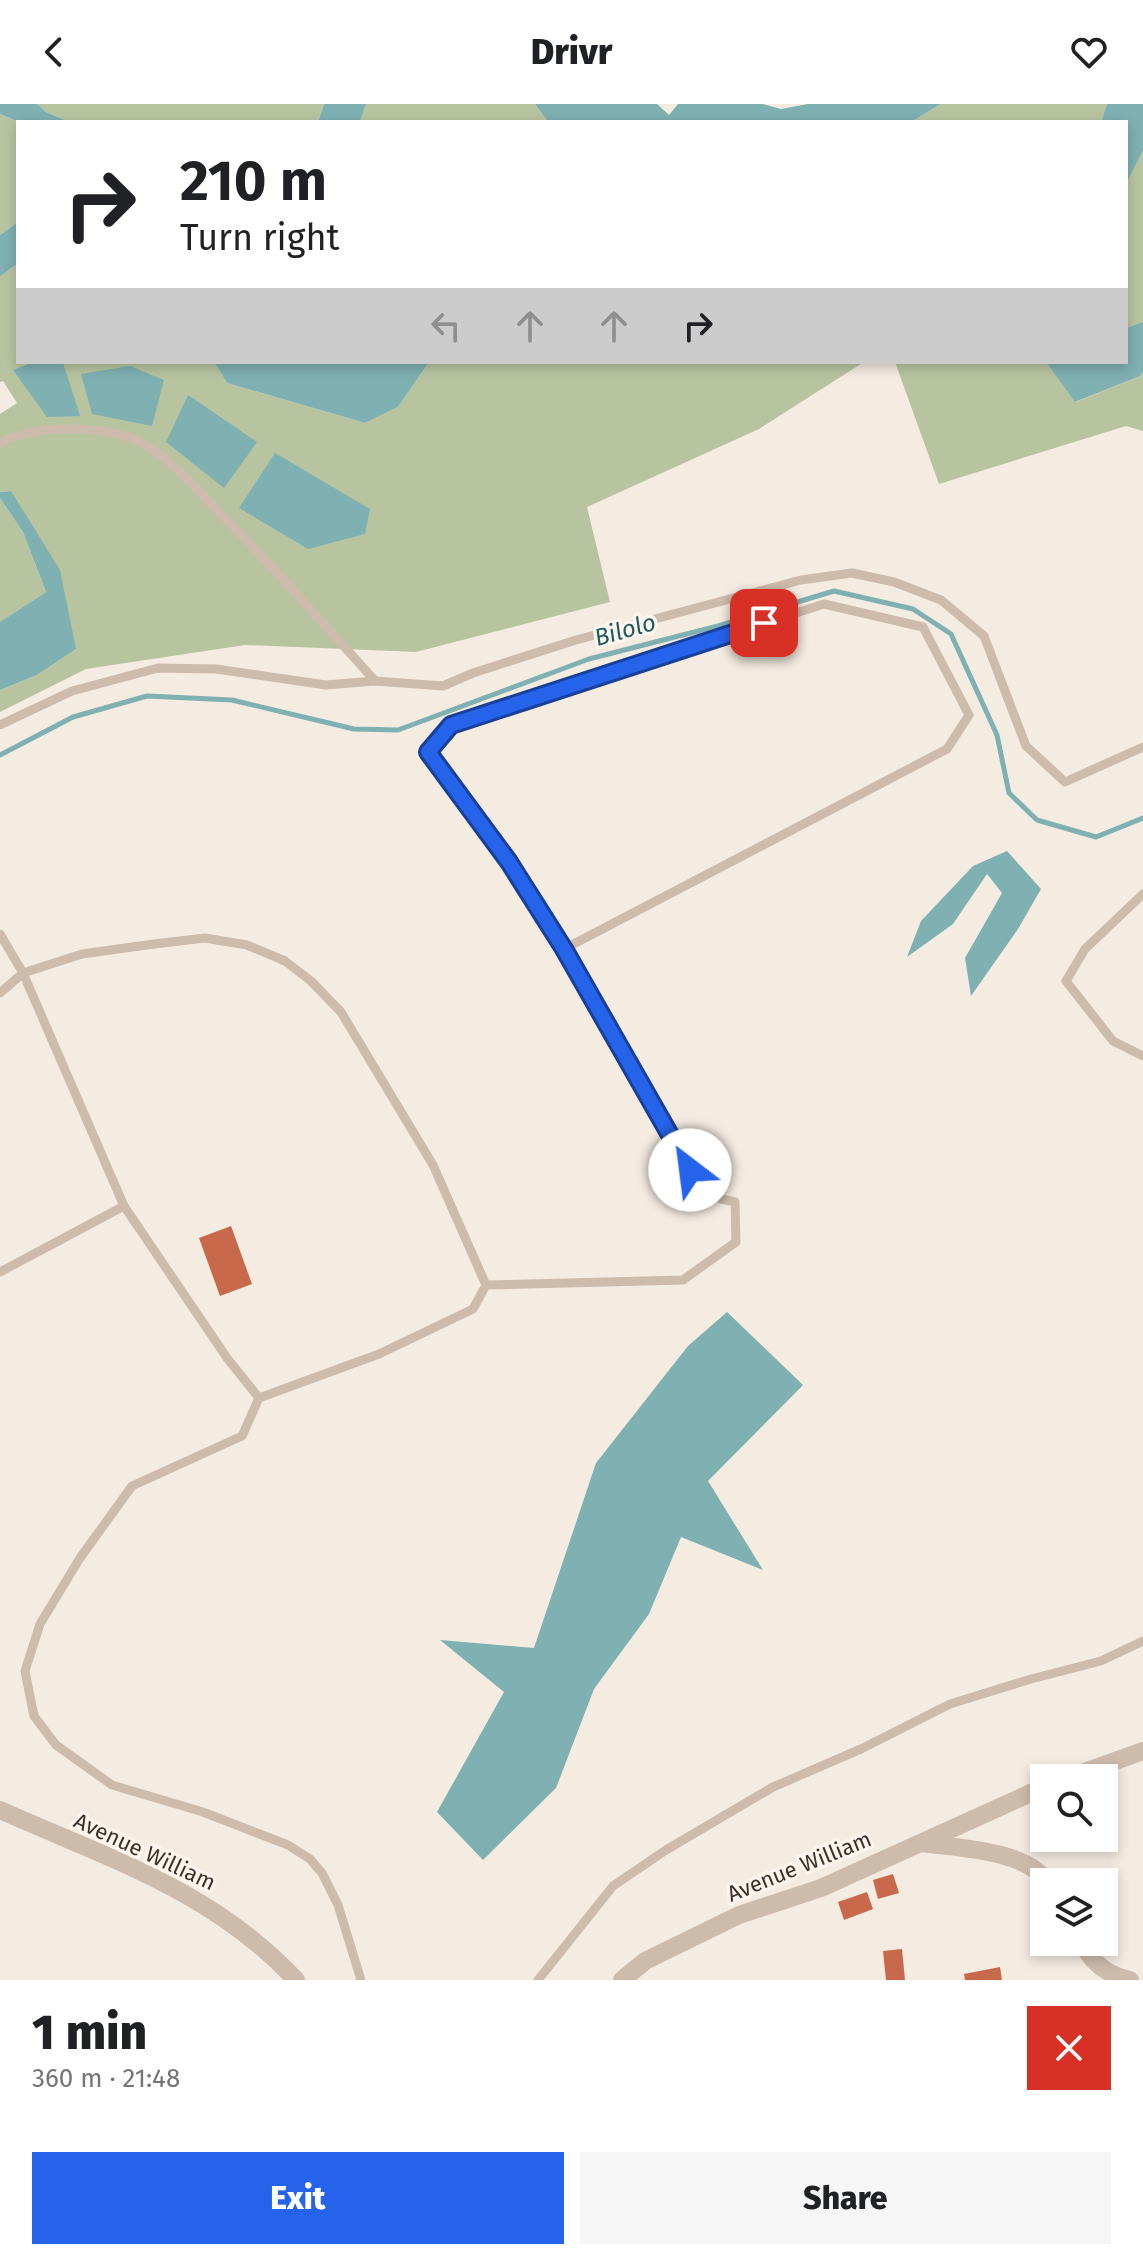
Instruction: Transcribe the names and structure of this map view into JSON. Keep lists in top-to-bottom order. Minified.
{"streets":{"street":["Avenue William"]},"water":["Bilolo"],"page":{"header":"Drivr","turn":["210 m","Turn right"],"heading":["1 min","360 m · 21:48"],"buttons":["Exit","Share"]}}
